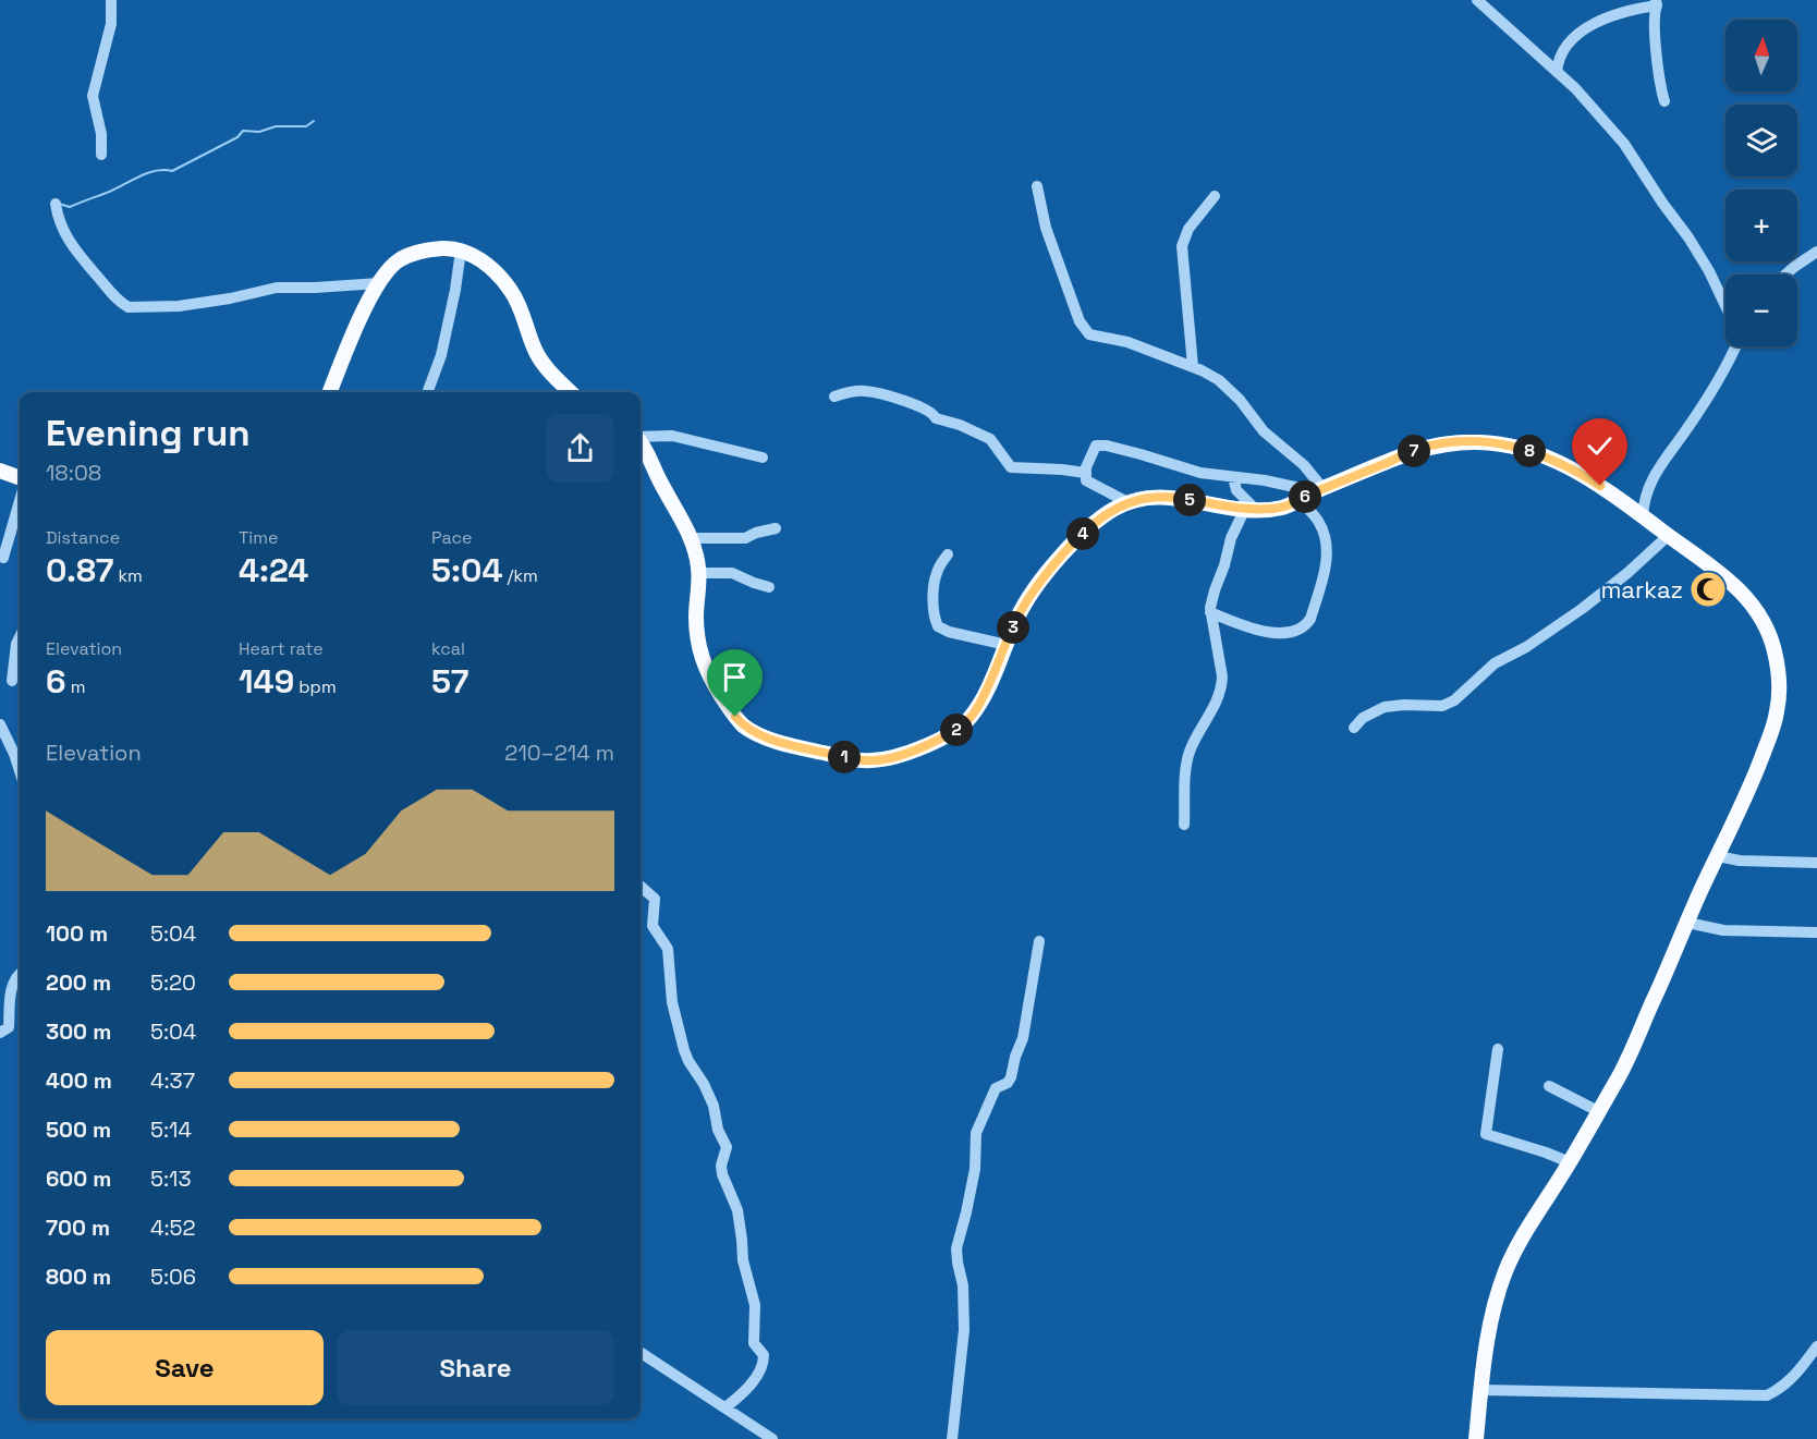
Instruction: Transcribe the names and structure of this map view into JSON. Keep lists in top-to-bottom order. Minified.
{"places":{"mosque":["markaz"]},"north":"top","page":{"map_buttons":["+","−"],"heading":["Evening run","18:08"],"pins":["7","8","6","5","4","3","2","1"],"stats":[["Distance","0.87 km"],["Time","4:24"],["Pace","5:04 /km"],["Elevation","6 m"],["Heart rate","149 bpm"],["kcal","57"]],"chart":["Elevation","210–214 m"],"list":[{"name":"100 m","note":"5:04"},{"name":"200 m","note":"5:20"},{"name":"300 m","note":"5:04"},{"name":"400 m","note":"4:37"},{"name":"500 m","note":"5:14"},{"name":"600 m","note":"5:13"},{"name":"700 m","note":"4:52"},{"name":"800 m","note":"5:06"}],"buttons":["Save","Share"]}}
